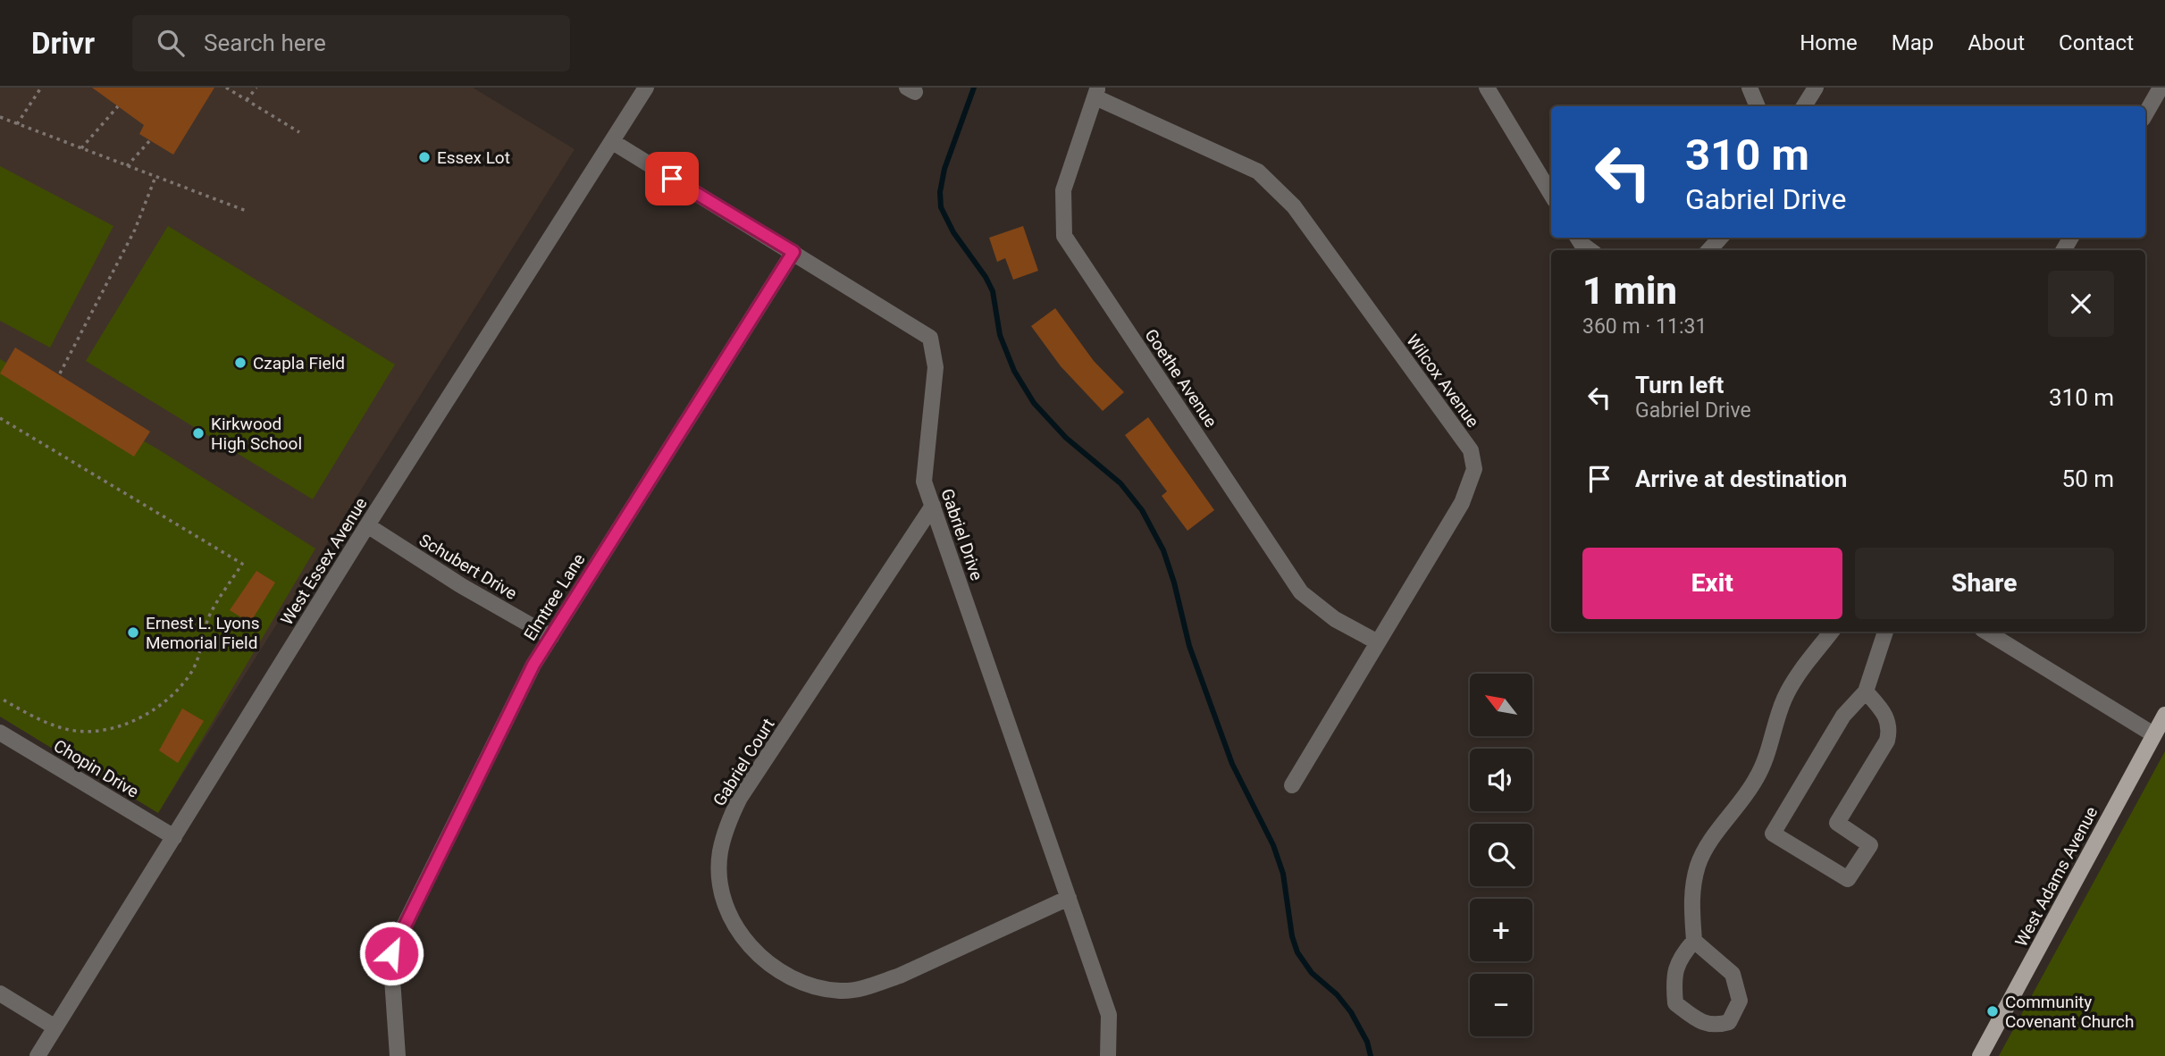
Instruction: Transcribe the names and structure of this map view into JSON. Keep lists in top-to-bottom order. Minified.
{"streets":{"main road":["West Adams Avenue"],"street":["Goethe Avenue","Wilcox Avenue","Gabriel Drive","West Essex Avenue","Schubert Drive","Elmtree Lane","Gabriel Court","Chopin Drive"]},"crossings":[["Goethe Avenue","Wilcox Avenue"],["Gabriel Drive","West Essex Avenue"],["Gabriel Drive","Elmtree Lane"],["Gabriel Drive","Gabriel Court"],["West Essex Avenue","Schubert Drive"],["West Essex Avenue","Chopin Drive"],["Schubert Drive","Elmtree Lane"]],"places":["Essex Lot","Czapla Field","Kirkwood High School","Ernest L. Lyons Memorial Field","Community Covenant Church"],"north":"top left","page":{"header":"Drivr","search":"Search here","nav":["Home","Map","About","Contact"],"turn":["310 m","Gabriel Drive"],"heading":["1 min","360 m · 11:31"],"list":[{"name":"Turn left","note":"Gabriel Drive","value":"310 m"},{"name":"Arrive at destination","value":"50 m"}],"buttons":["Exit","Share"],"map_buttons":["+","−"]}}
